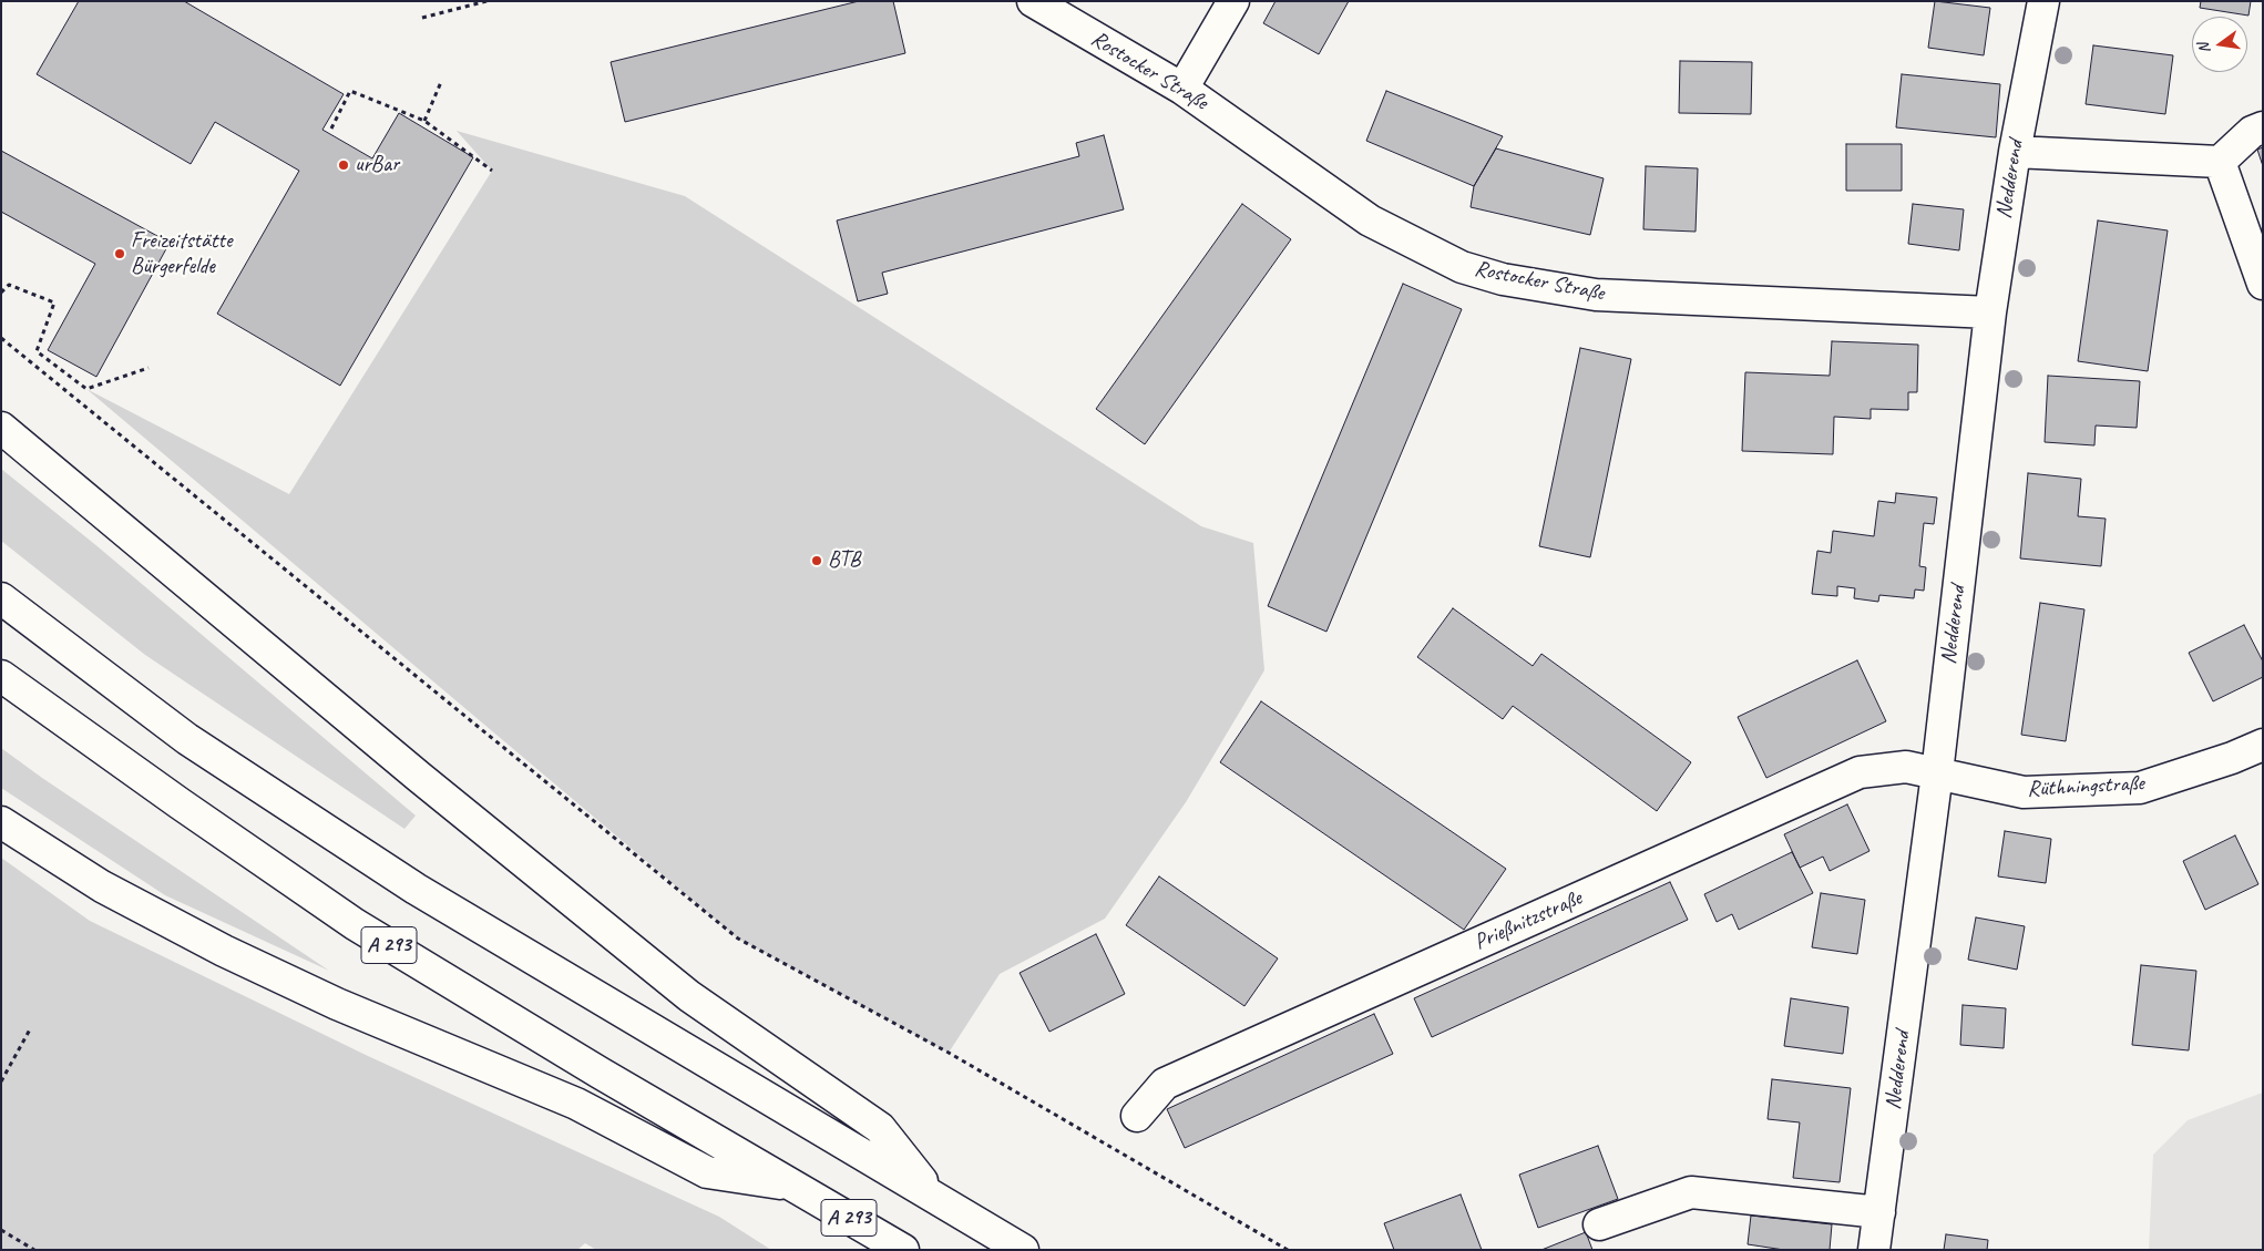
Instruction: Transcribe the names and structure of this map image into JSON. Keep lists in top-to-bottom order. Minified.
{"streets":{"main road":["Rostocker Straße","Nedderend","Rüthningstraße","Prießnitzstraße","A 293"]},"crossings":[["Rostocker Straße","Nedderend"],["Nedderend","Rüthningstraße"],["Nedderend","Prießnitzstraße"],["Rüthningstraße","Prießnitzstraße"]],"places":["urBar","Freizeitstätte Bürgerfelde","BTB"],"north":"left"}
